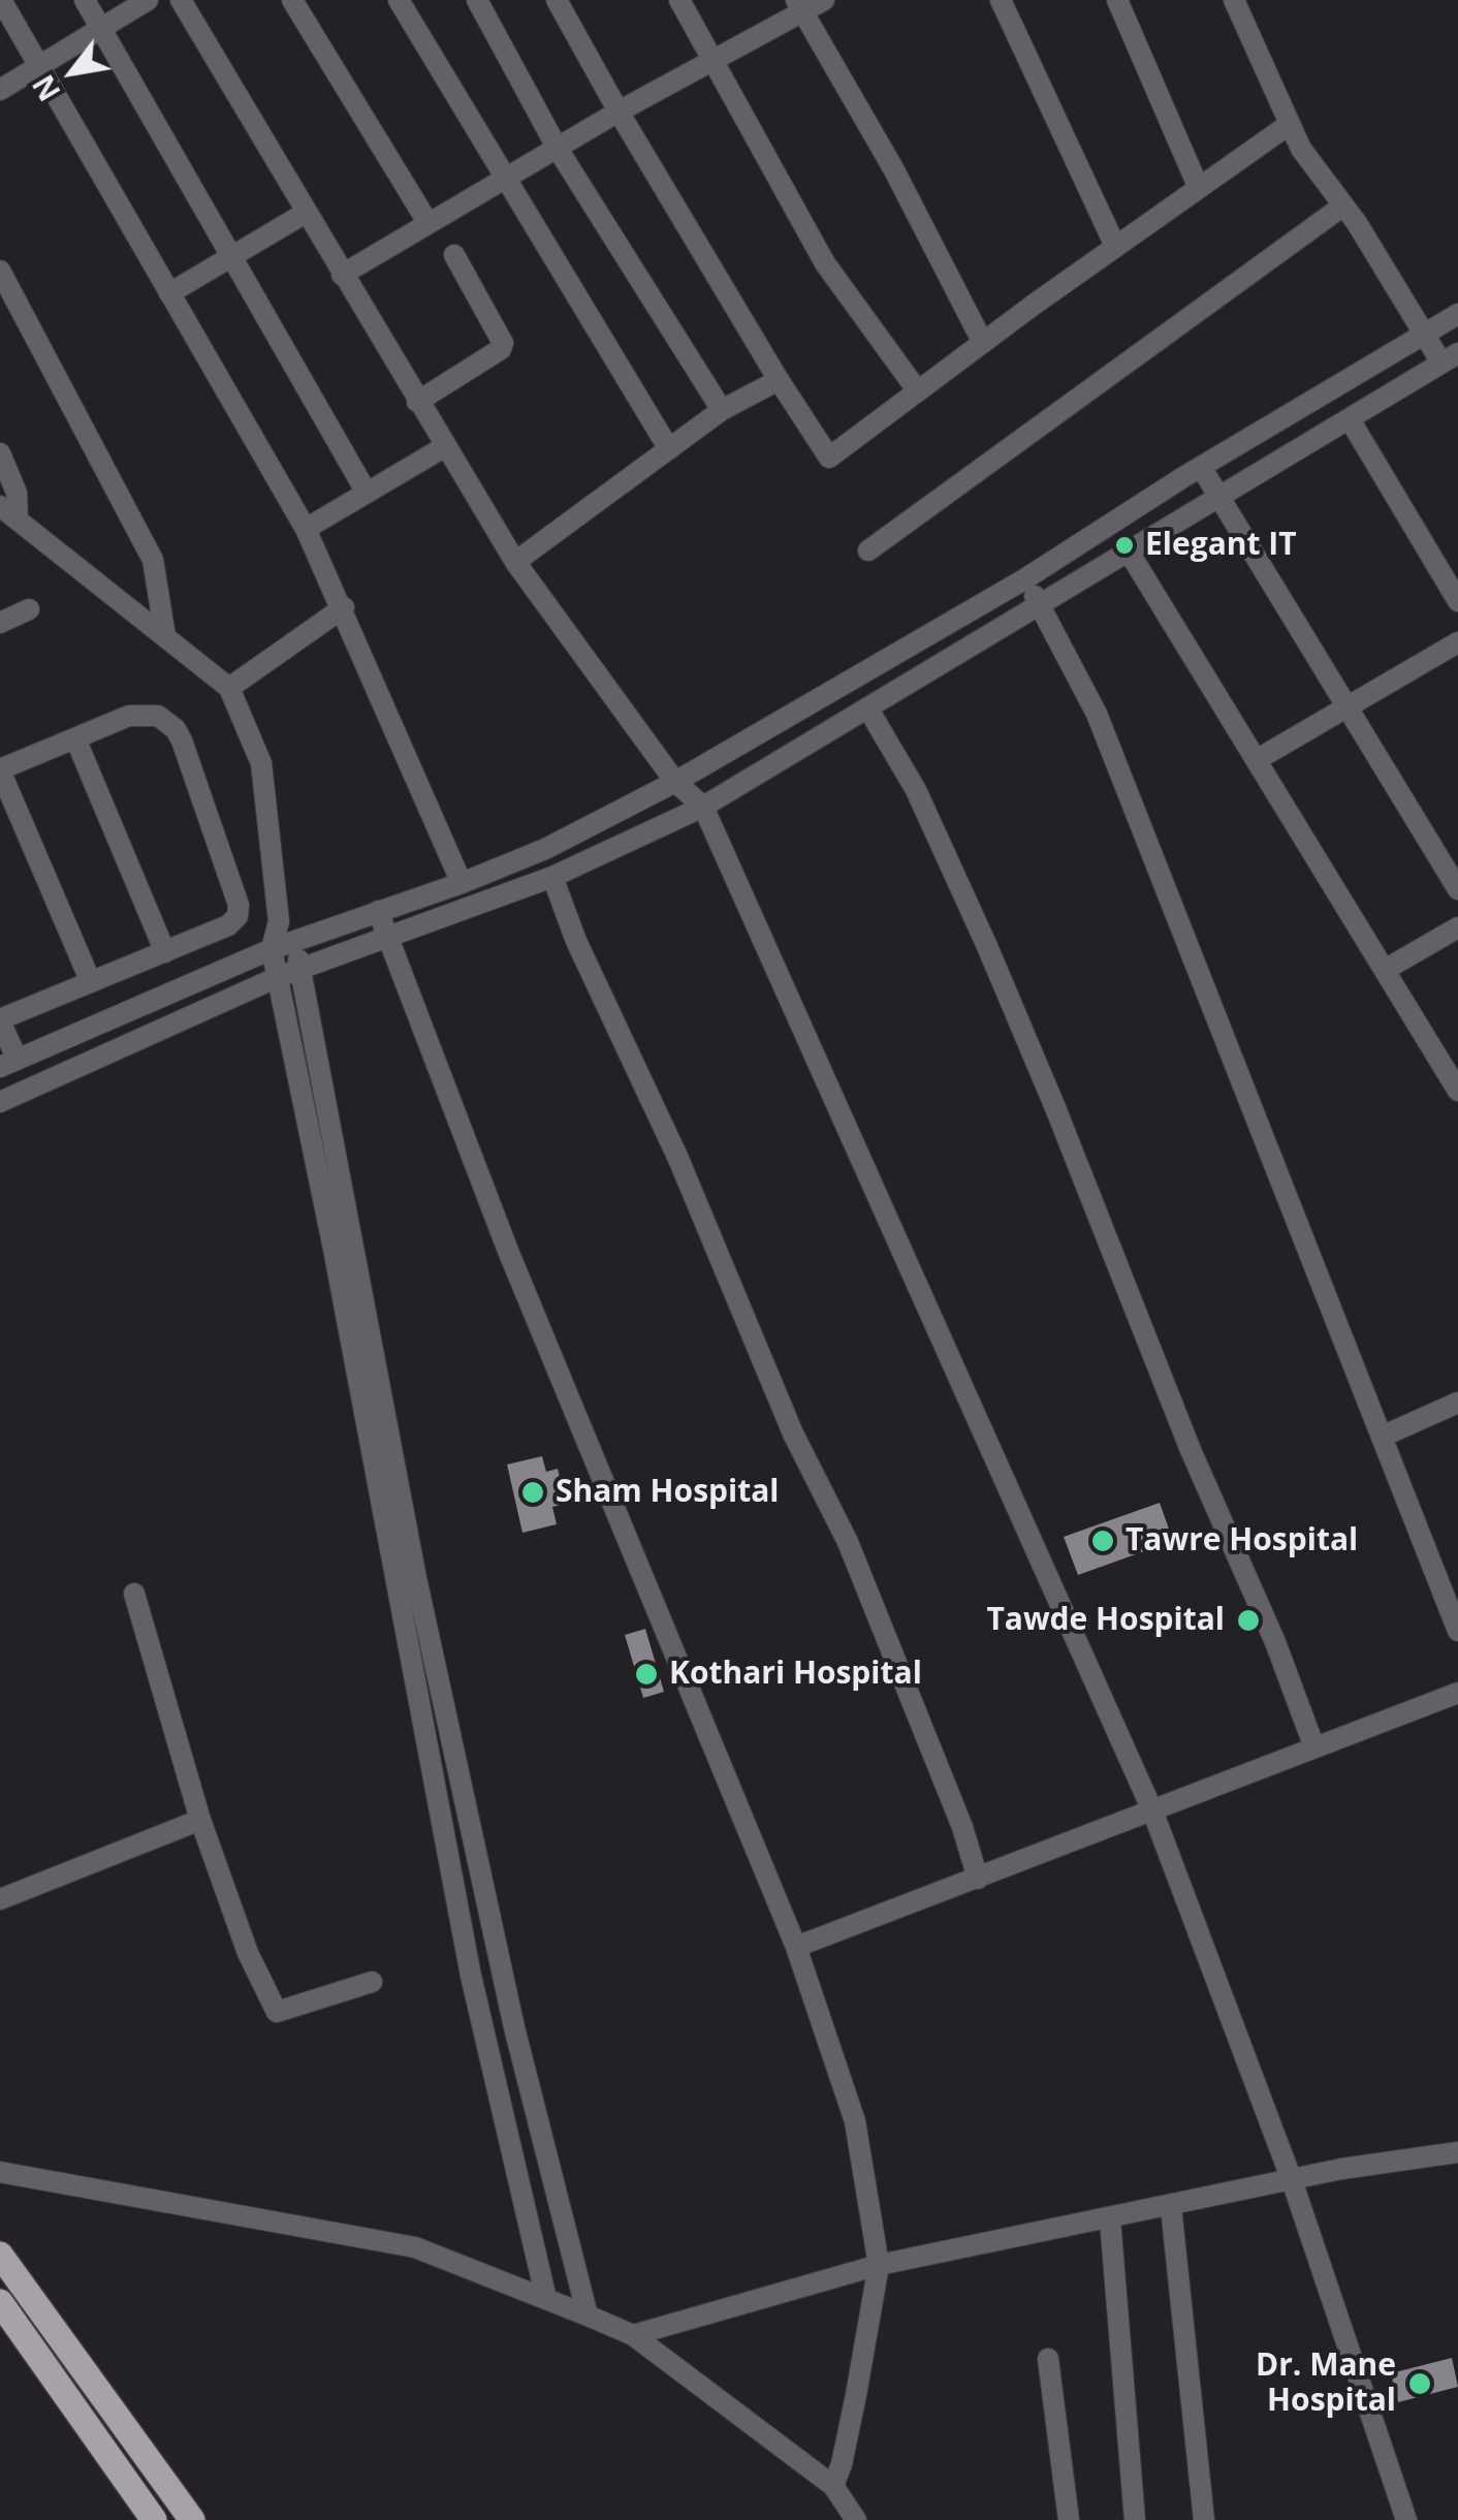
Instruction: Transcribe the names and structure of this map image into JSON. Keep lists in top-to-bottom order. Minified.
{"places":["Elegant IT","Sham Hospital","Tawre Hospital","Tawde Hospital","Kothari Hospital","Dr. Mane Hospital"],"north":"bottom left"}
